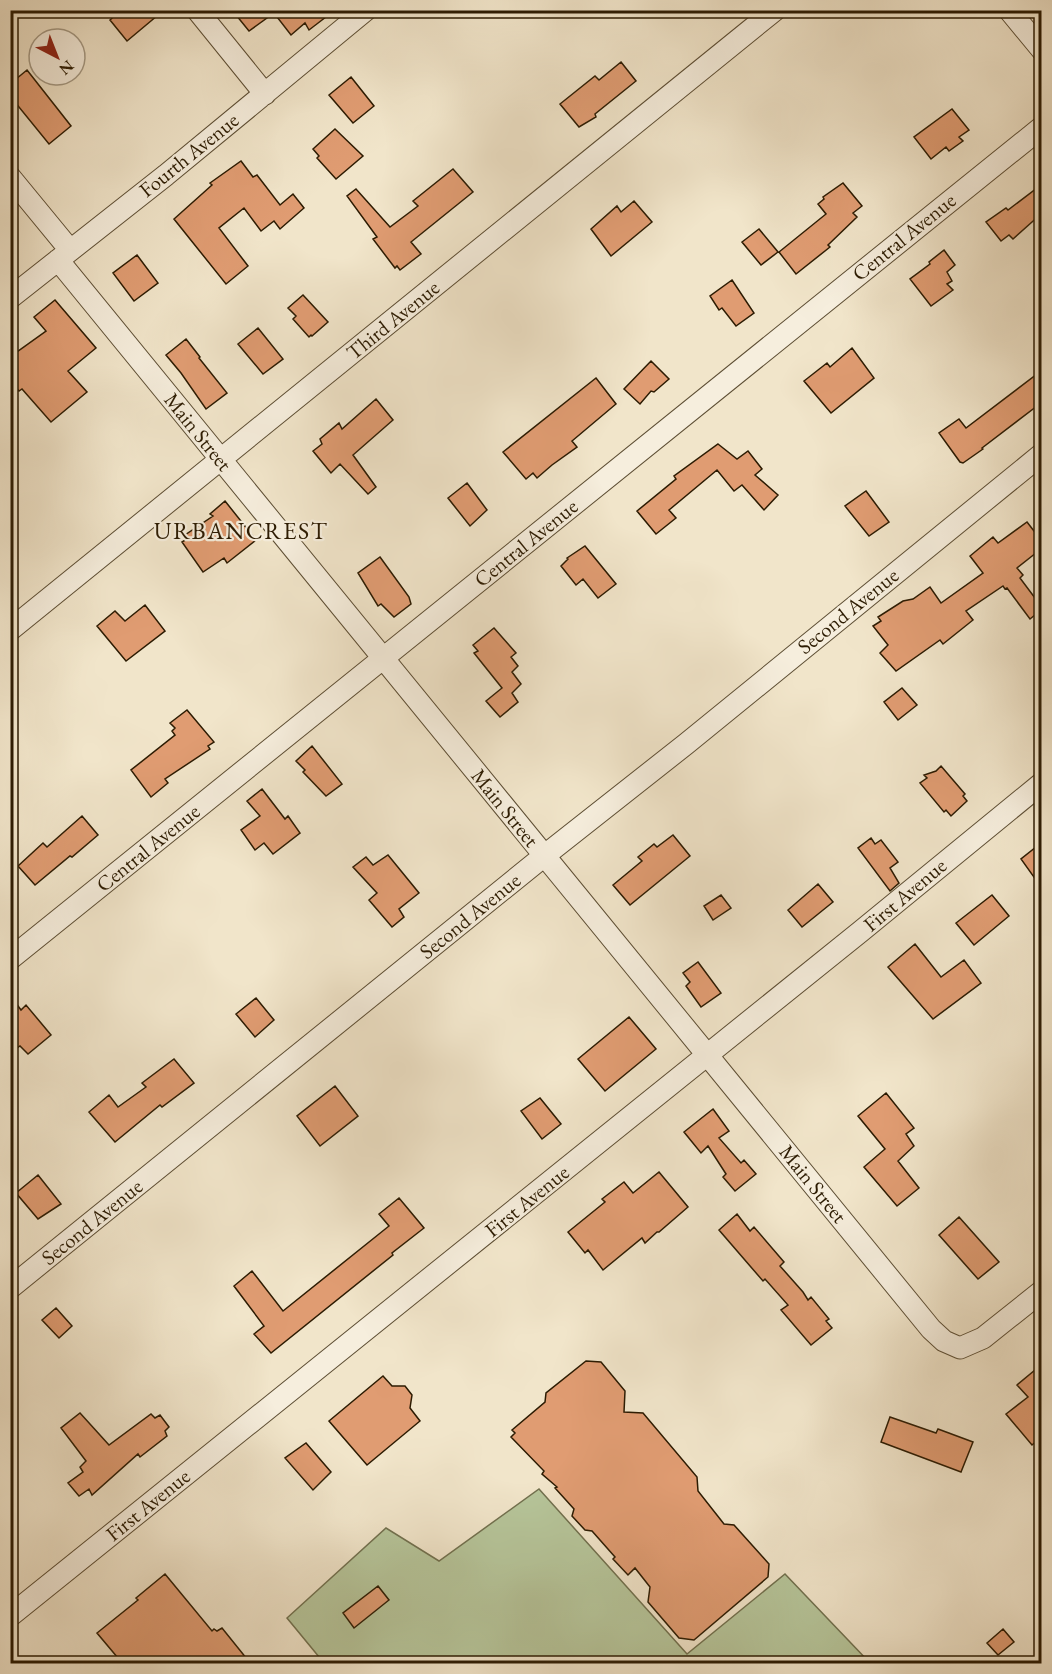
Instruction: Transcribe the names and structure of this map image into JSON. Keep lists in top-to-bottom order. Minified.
{"streets":{"street":["Fourth Avenue","Central Avenue","Third Avenue","Main Street","Second Avenue","First Avenue"]},"crossings":[["Fourth Avenue","Main Street"],["Central Avenue","Main Street"],["Third Avenue","Main Street"],["Main Street","Second Avenue"],["Main Street","First Avenue"]],"districts":["URBANCREST"],"north":"bottom right"}
